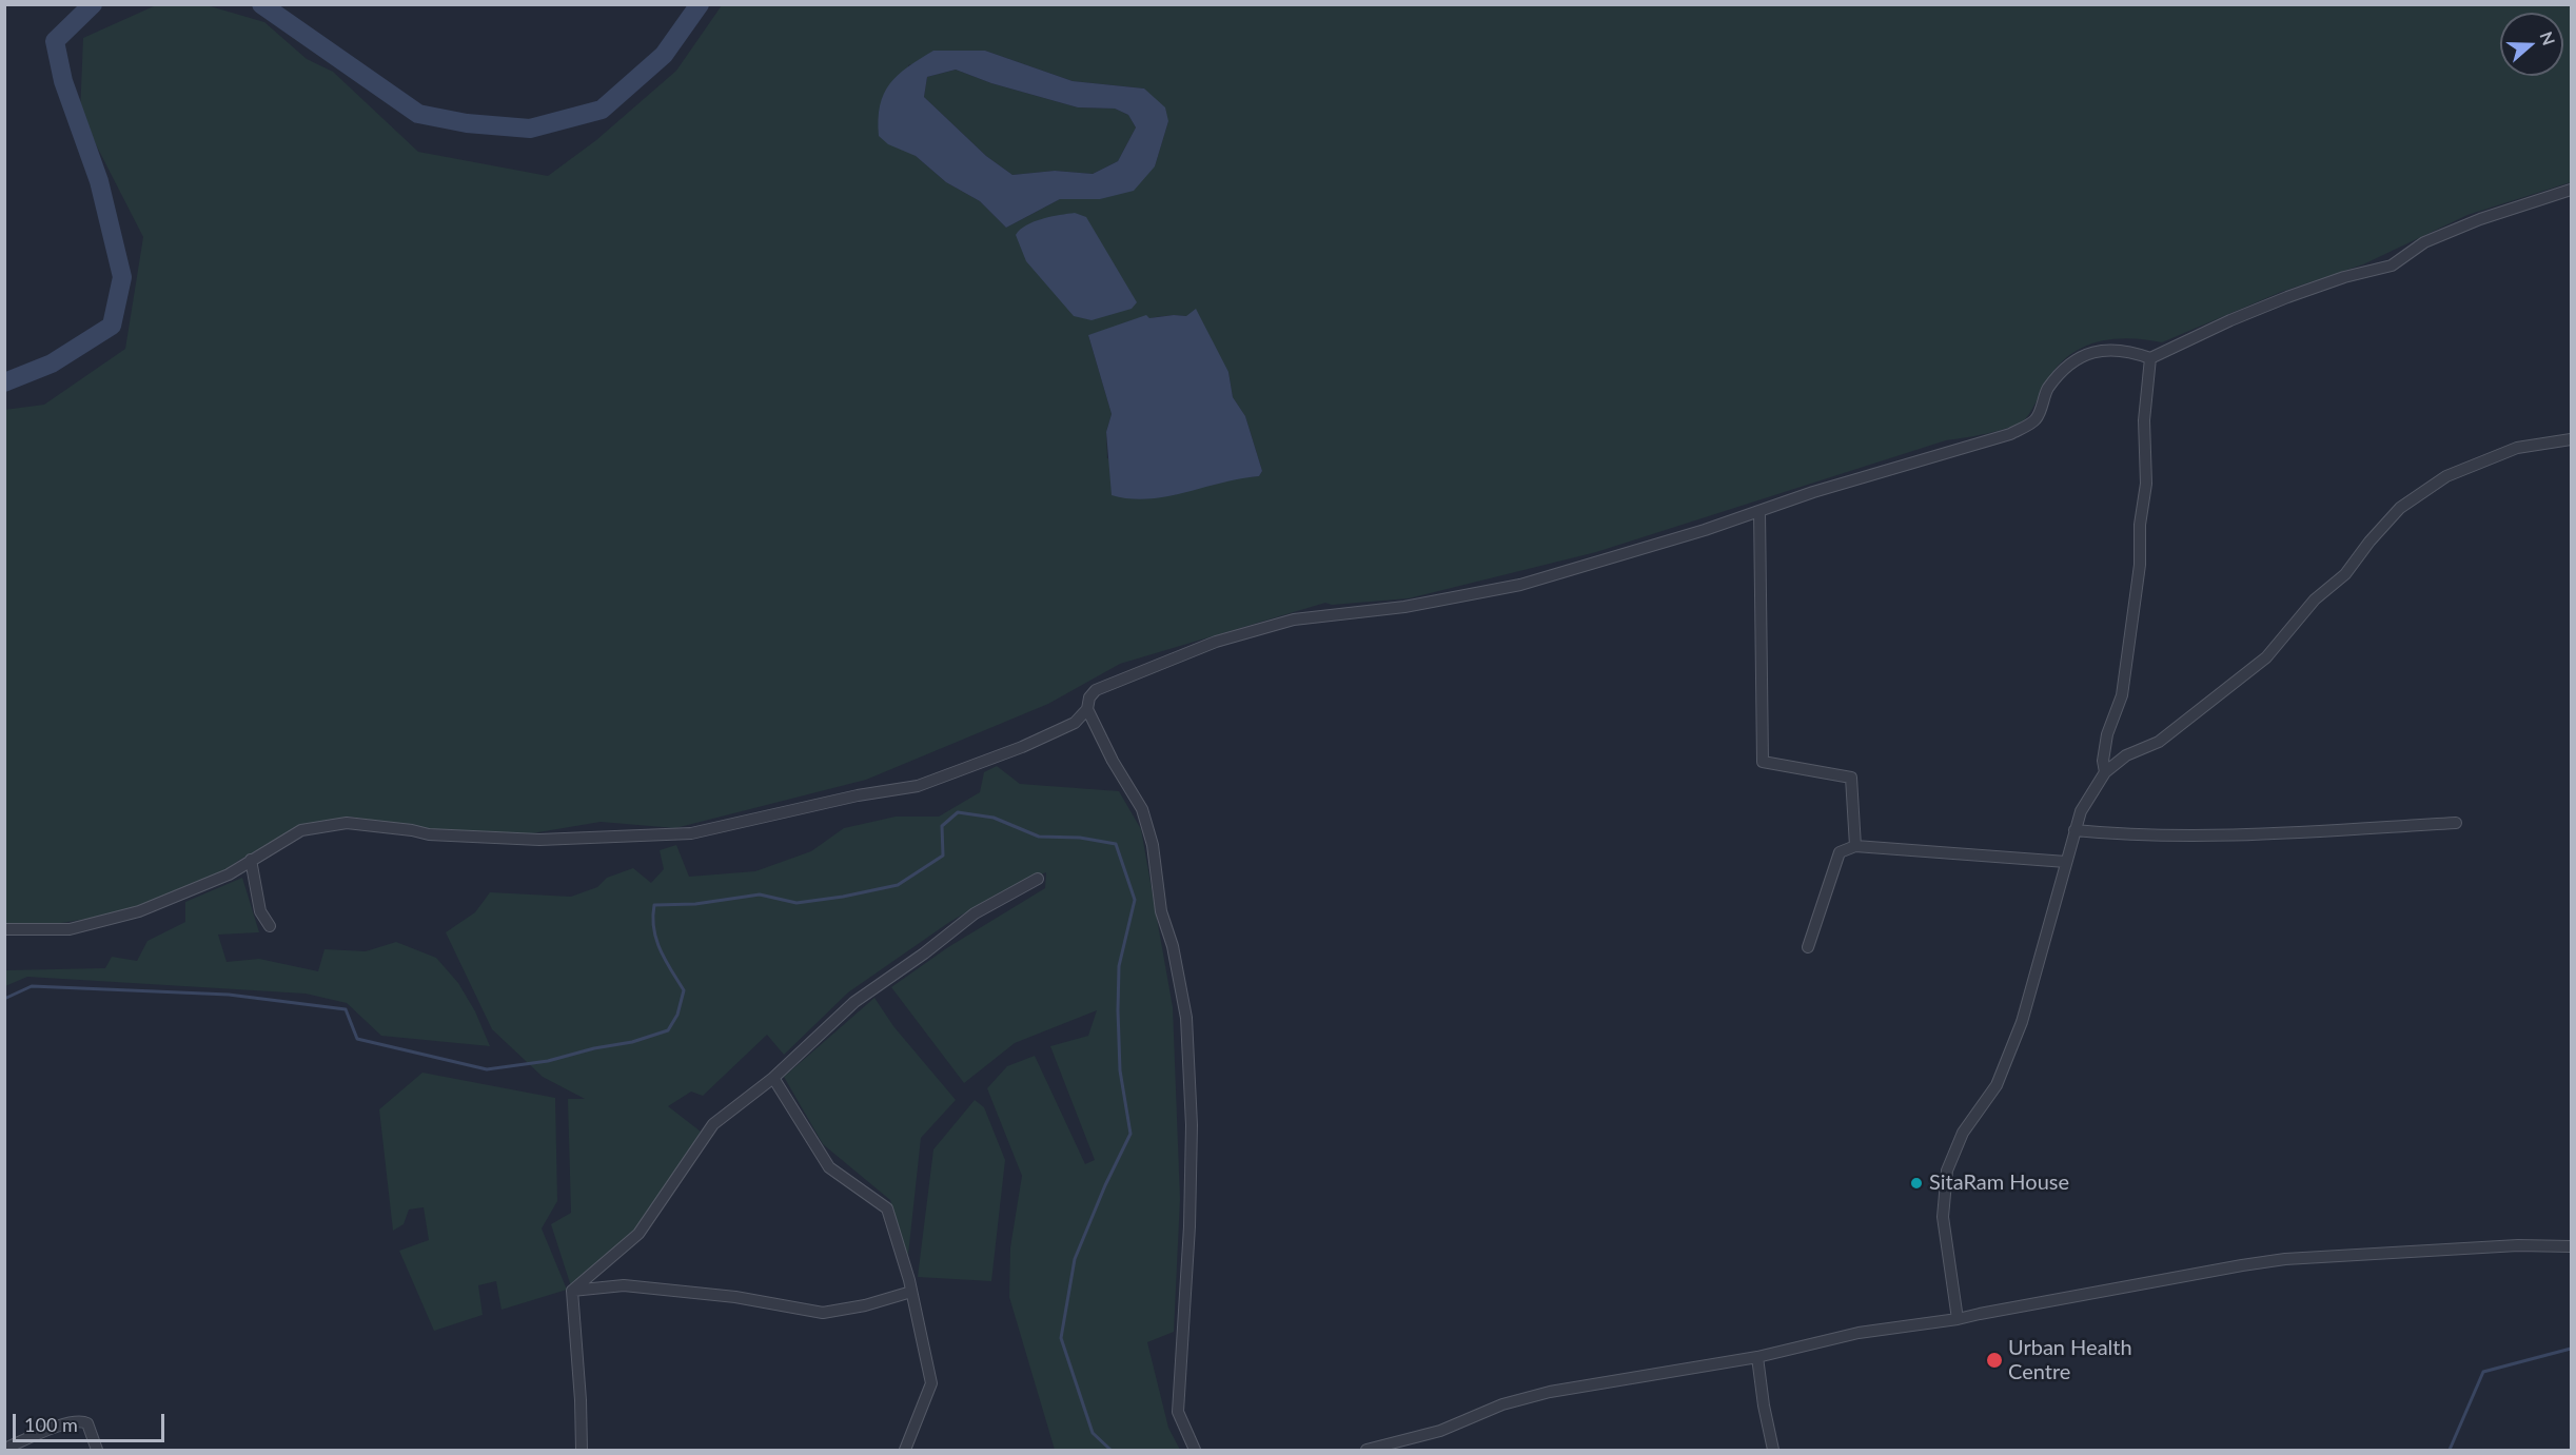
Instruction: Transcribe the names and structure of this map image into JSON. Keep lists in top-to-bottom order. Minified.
{"places":["SitaRam House","Urban Health Centre"],"scale_bar":"100 m","north":"right"}
